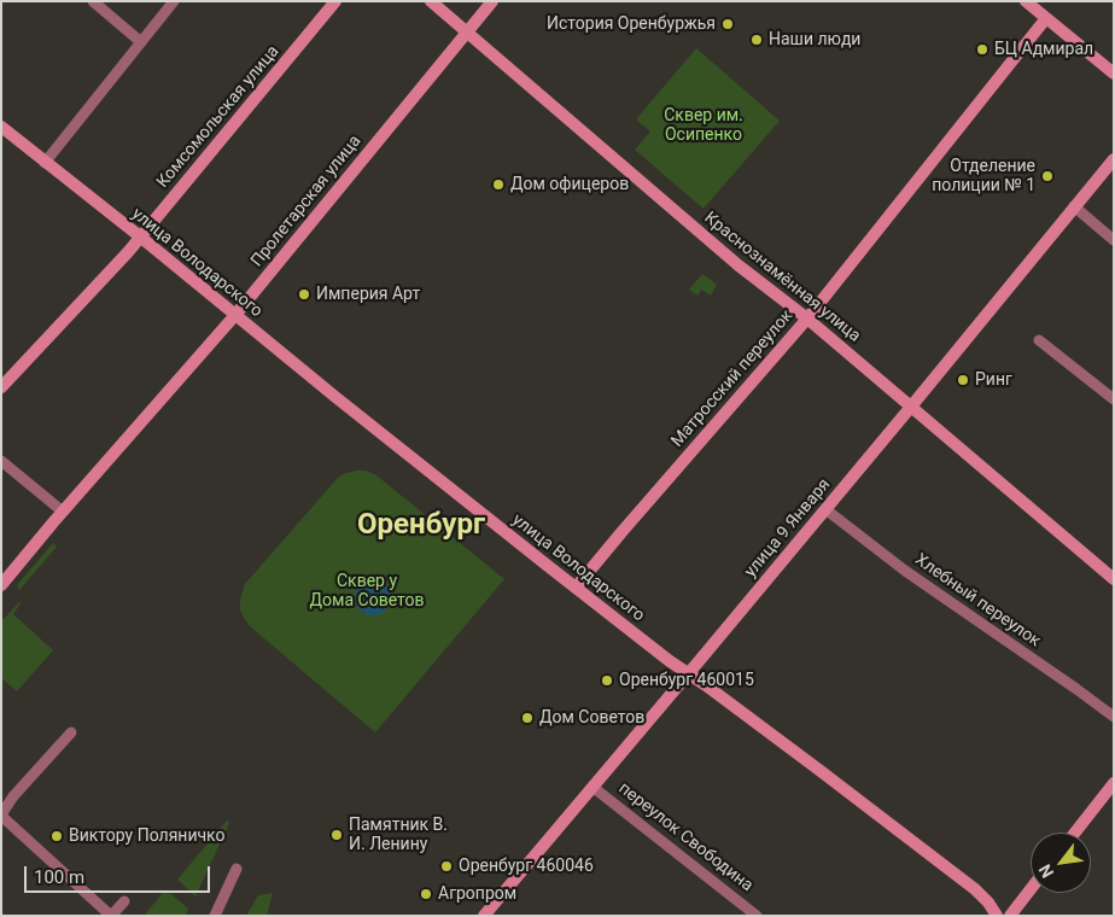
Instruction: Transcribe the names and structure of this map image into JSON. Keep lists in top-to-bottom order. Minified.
{"streets":{"main road":["Комсомольская улица","Пролетарская улица","улица Володарского","Краснознамённая улица","Матросский переулок","улица 9 Января"],"street":["Хлебный переулок","переулок Свободина"]},"crossings":[["Комсомольская улица","улица Володарского"],["Пролетарская улица","улица Володарского"],["Пролетарская улица","Краснознамённая улица"],["улица Володарского","Матросский переулок"],["улица Володарского","улица 9 Января"],["Краснознамённая улица","Матросский переулок"],["Краснознамённая улица","улица 9 Января"],["улица 9 Января","Хлебный переулок"],["улица 9 Января","переулок Свободина"]],"districts":["Оренбург"],"parks":["Сквер им. Осипенко","Сквер у Дома Советов"],"places":["История Оренбуржья","Наши люди","БЦ Адмирал","Отделение полиции № 1","Дом офицеров","Империя Арт","Ринг","Оренбург 460015","Дом Советов","Памятник В. И. Ленину","Виктору Поляничко","Оренбург 460046","Агропром"],"scale_bar":"100 m","north":"bottom left"}
